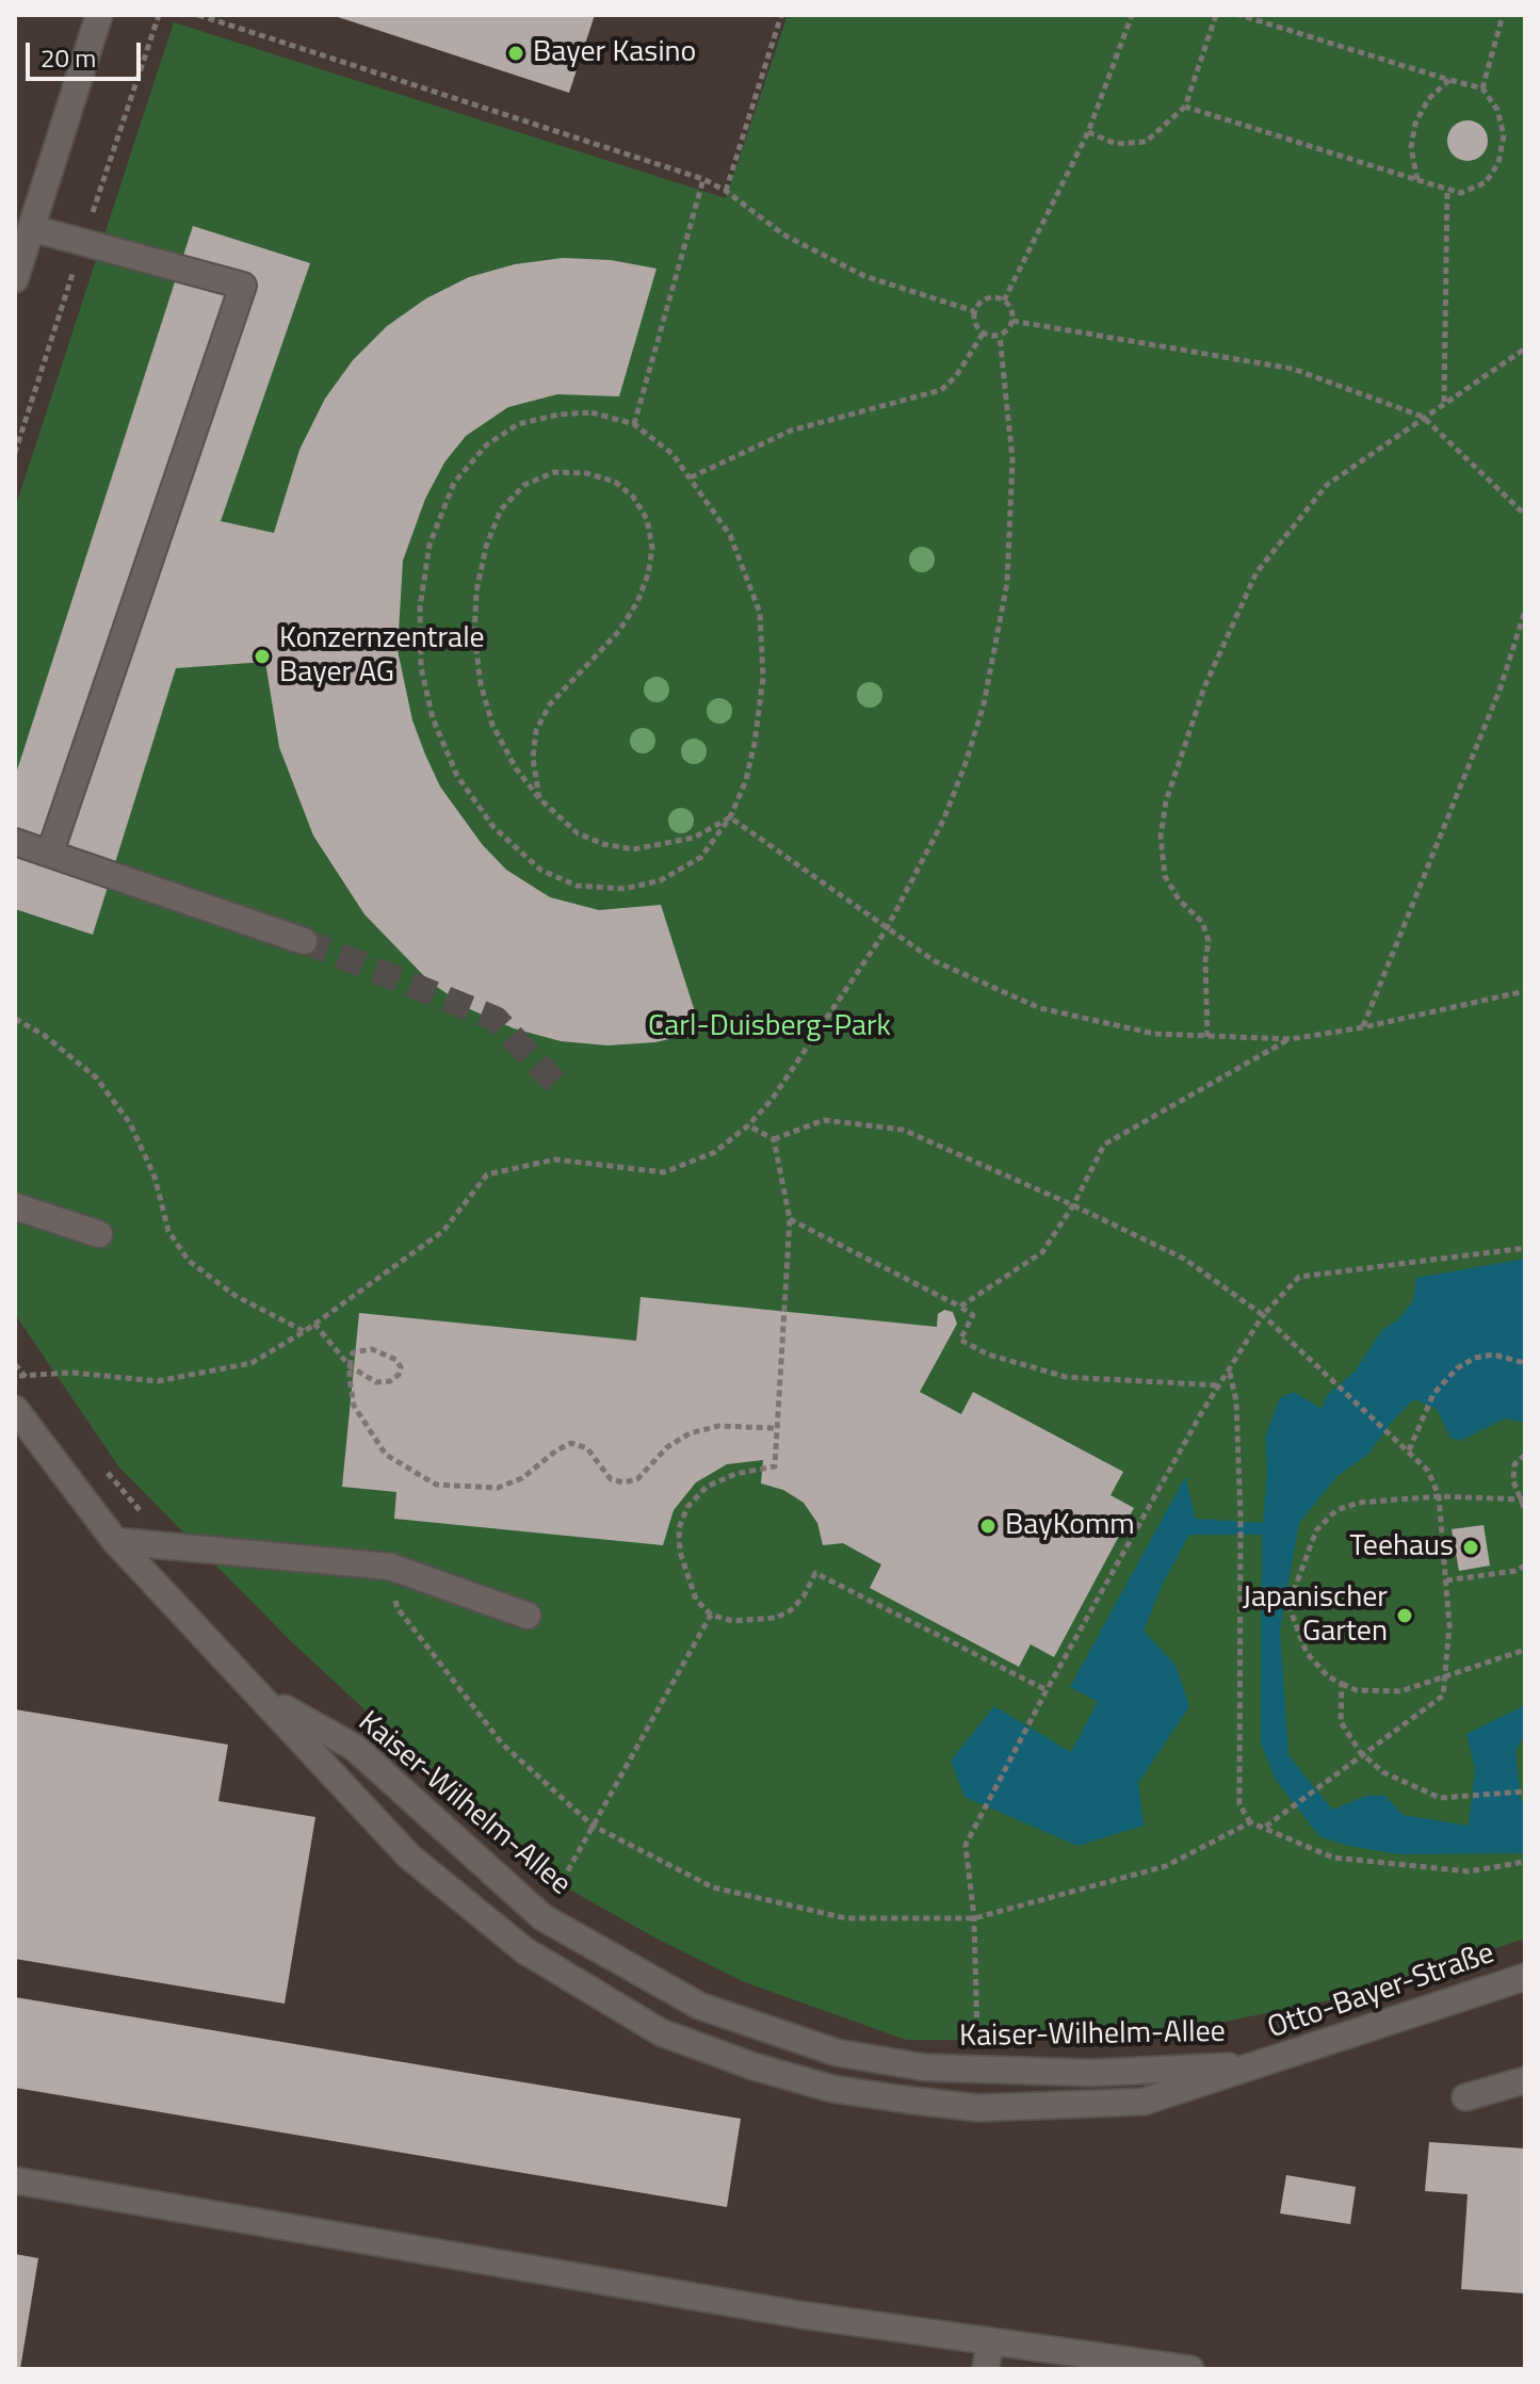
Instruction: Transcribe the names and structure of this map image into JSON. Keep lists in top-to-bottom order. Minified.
{"streets":{"street":["Kaiser-Wilhelm-Allee","Otto-Bayer-Straße"]},"crossings":[["Kaiser-Wilhelm-Allee","Otto-Bayer-Straße"]],"parks":["Carl-Duisberg-Park"],"places":["Bayer Kasino","Konzernzentrale Bayer AG","BayKomm","Teehaus","Japanischer Garten"],"scale_bar":"20 m"}
